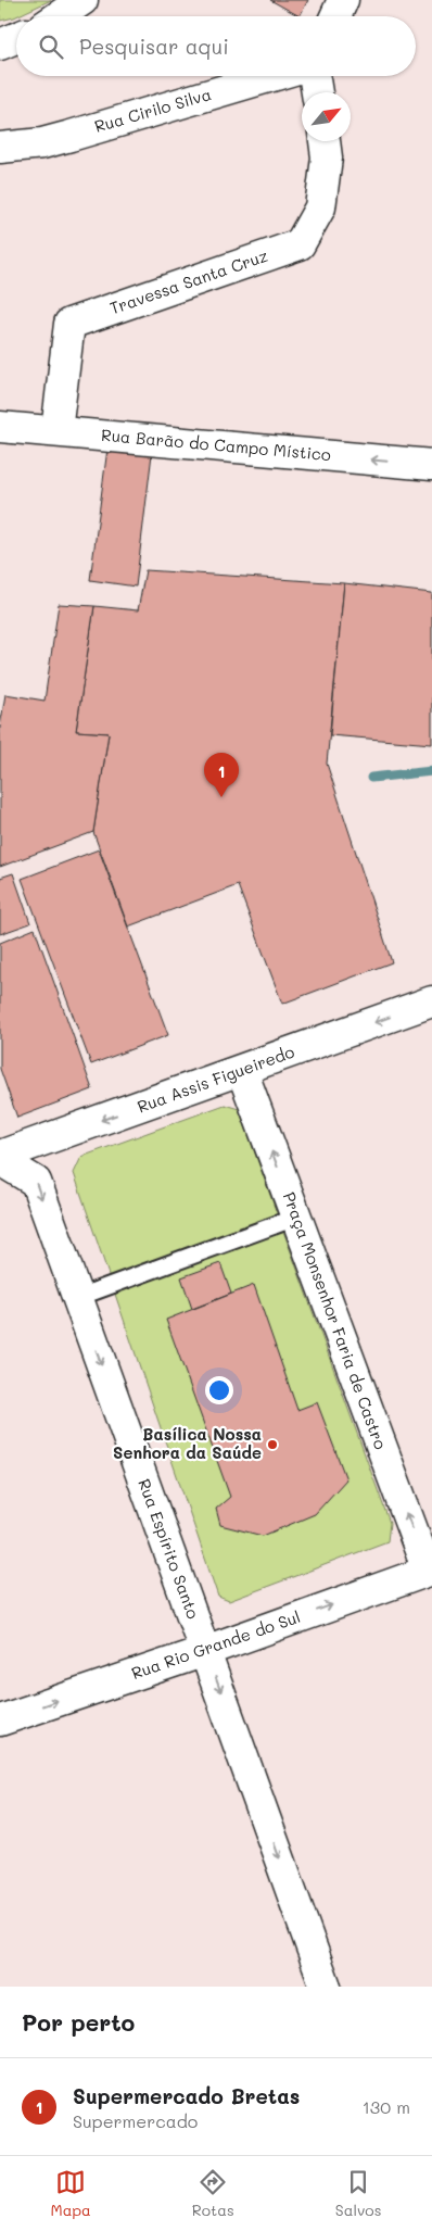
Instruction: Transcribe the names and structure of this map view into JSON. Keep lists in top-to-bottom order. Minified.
{"streets":{"street":["Rua Cirilo Silva","Travessa Santa Cruz","Rua Barão do Campo Místico","Rua Assis Figueiredo","Praça Monsenhor Faria de Castro","Rua Espírito Santo","Rua Rio Grande do Sul"]},"crossings":[["Travessa Santa Cruz","Rua Barão do Campo Místico"],["Rua Assis Figueiredo","Praça Monsenhor Faria de Castro"],["Rua Assis Figueiredo","Rua Espírito Santo"],["Praça Monsenhor Faria de Castro","Rua Rio Grande do Sul"],["Rua Espírito Santo","Rua Rio Grande do Sul"]],"one_way":["Rua Barão do Campo Místico","Rua Assis Figueiredo","Praça Monsenhor Faria de Castro","Rua Espírito Santo","Rua Rio Grande do Sul"],"places":["Basílica Nossa Senhora da Saúde"],"north":"top right","page":{"search":"Pesquisar aqui","pins":"1","heading":"Por perto","list":[{"mark":"1","name":"Supermercado Bretas","note":"Supermercado","value":"130 m"}],"nav":["Mapa","Rotas","Salvos"]}}
